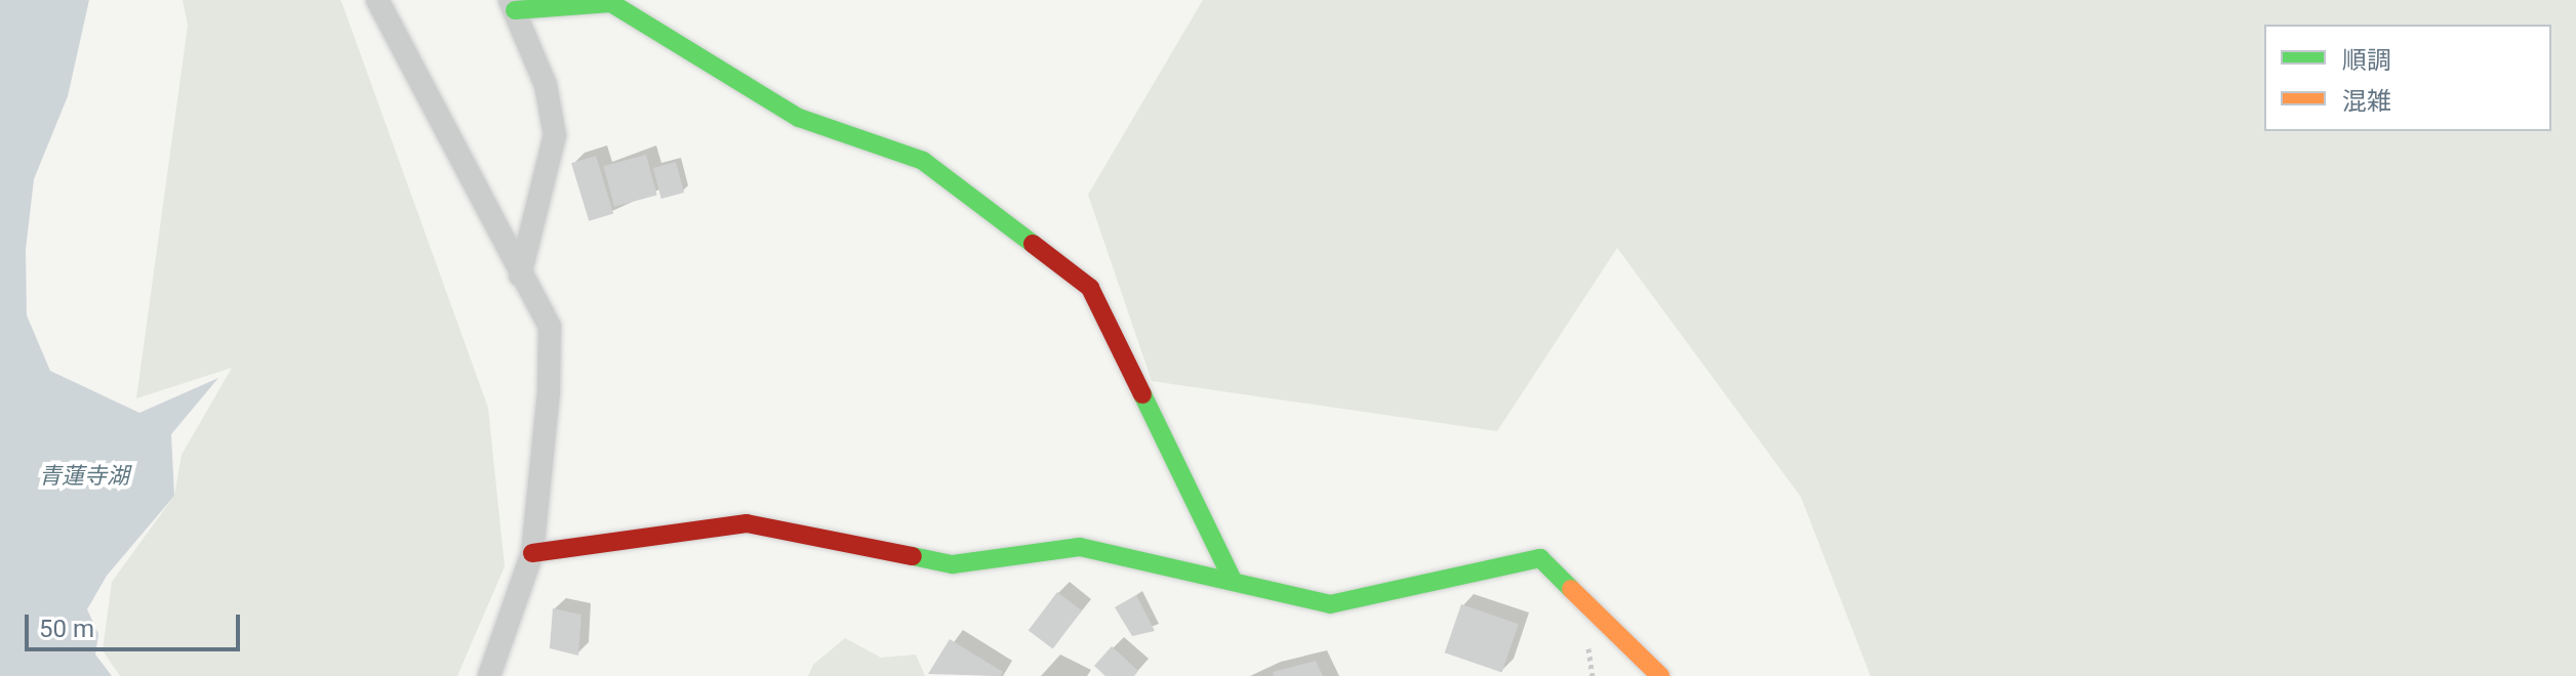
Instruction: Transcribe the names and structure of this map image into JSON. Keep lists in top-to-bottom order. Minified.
{"water":["青蓮寺湖"],"legend":["順調","混雑"],"scale_bar":"50 m"}
